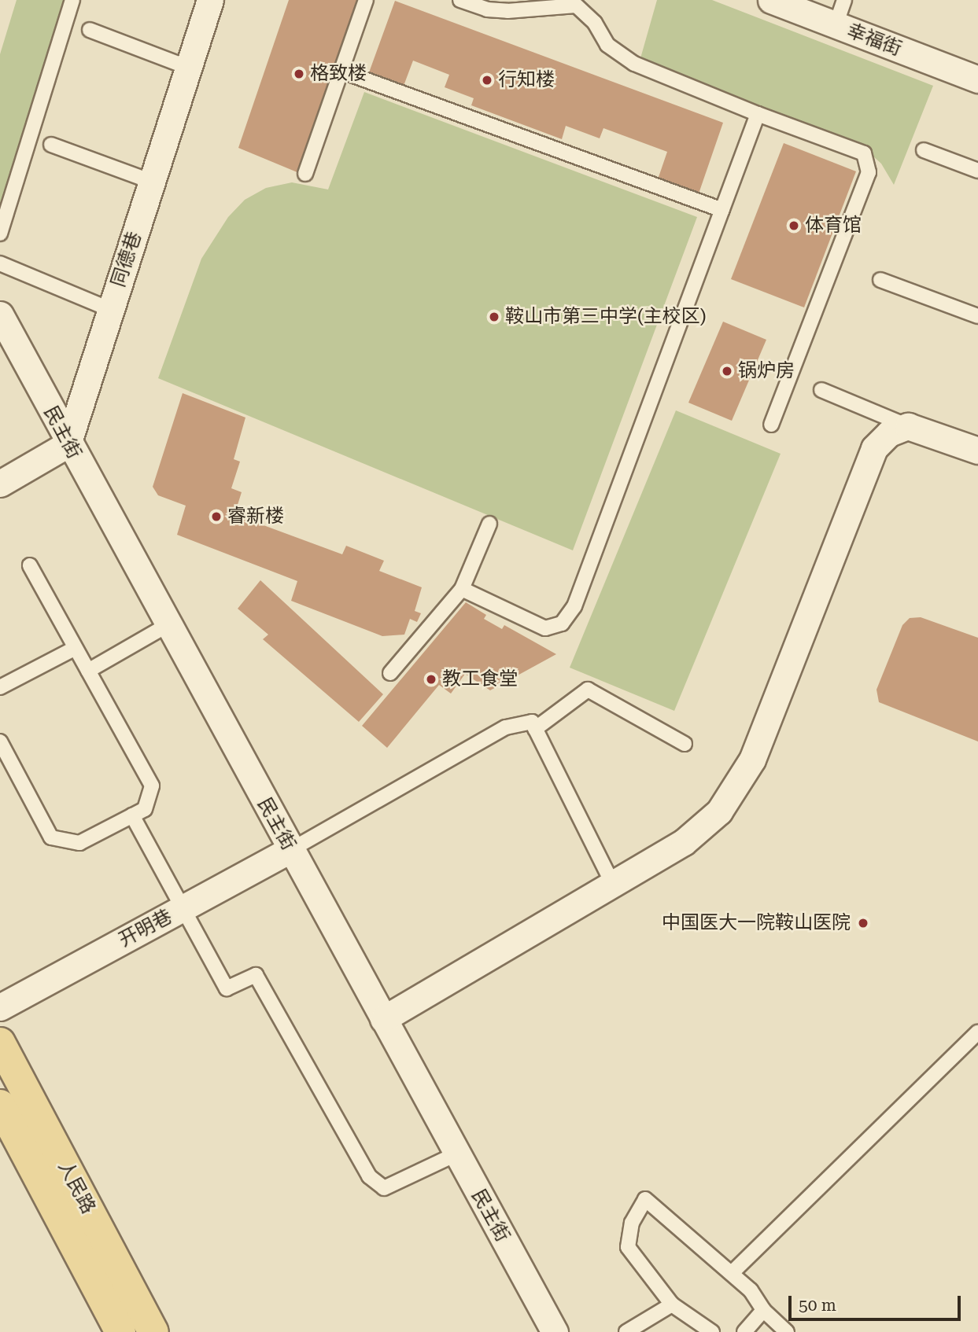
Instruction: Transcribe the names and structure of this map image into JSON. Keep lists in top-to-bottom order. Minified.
{"streets":{"main road":["人民路"],"street":["幸福街","同德巷","民主街","开明巷"]},"crossings":[["同德巷","民主街"],["民主街","开明巷"]],"places":["格致楼","行知楼","体育馆","鞍山市第三中学(主校区)","锅炉房","睿新楼","教工食堂","中国医大一院鞍山医院"],"scale_bar":"50 m"}
